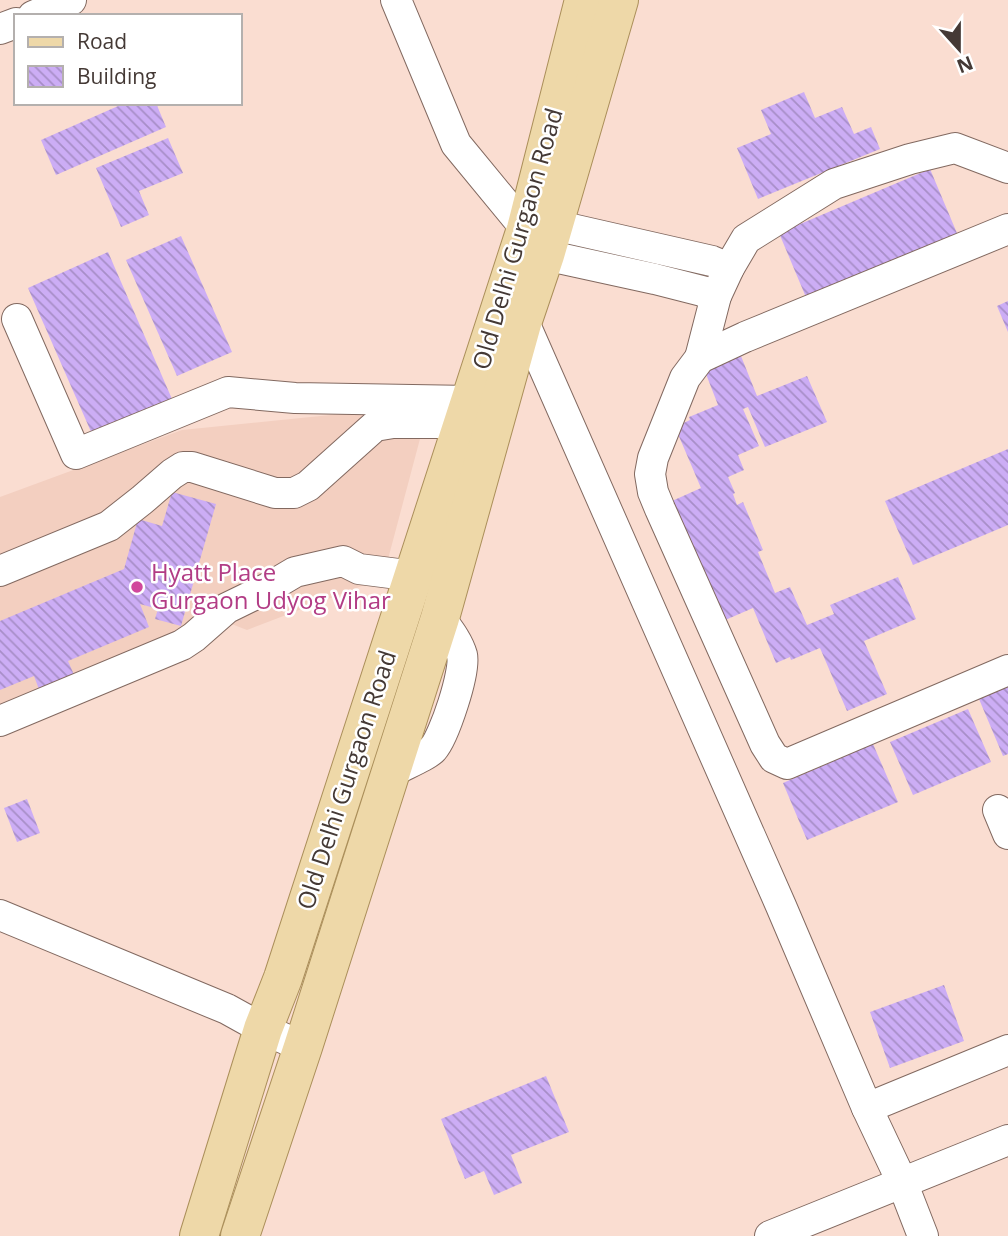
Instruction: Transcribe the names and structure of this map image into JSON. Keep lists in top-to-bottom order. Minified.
{"streets":{"main road":["Old Delhi Gurgaon Road"]},"places":["Hyatt Place Gurgaon Udyog Vihar"],"legend":["Road","Building"],"north":"bottom"}
